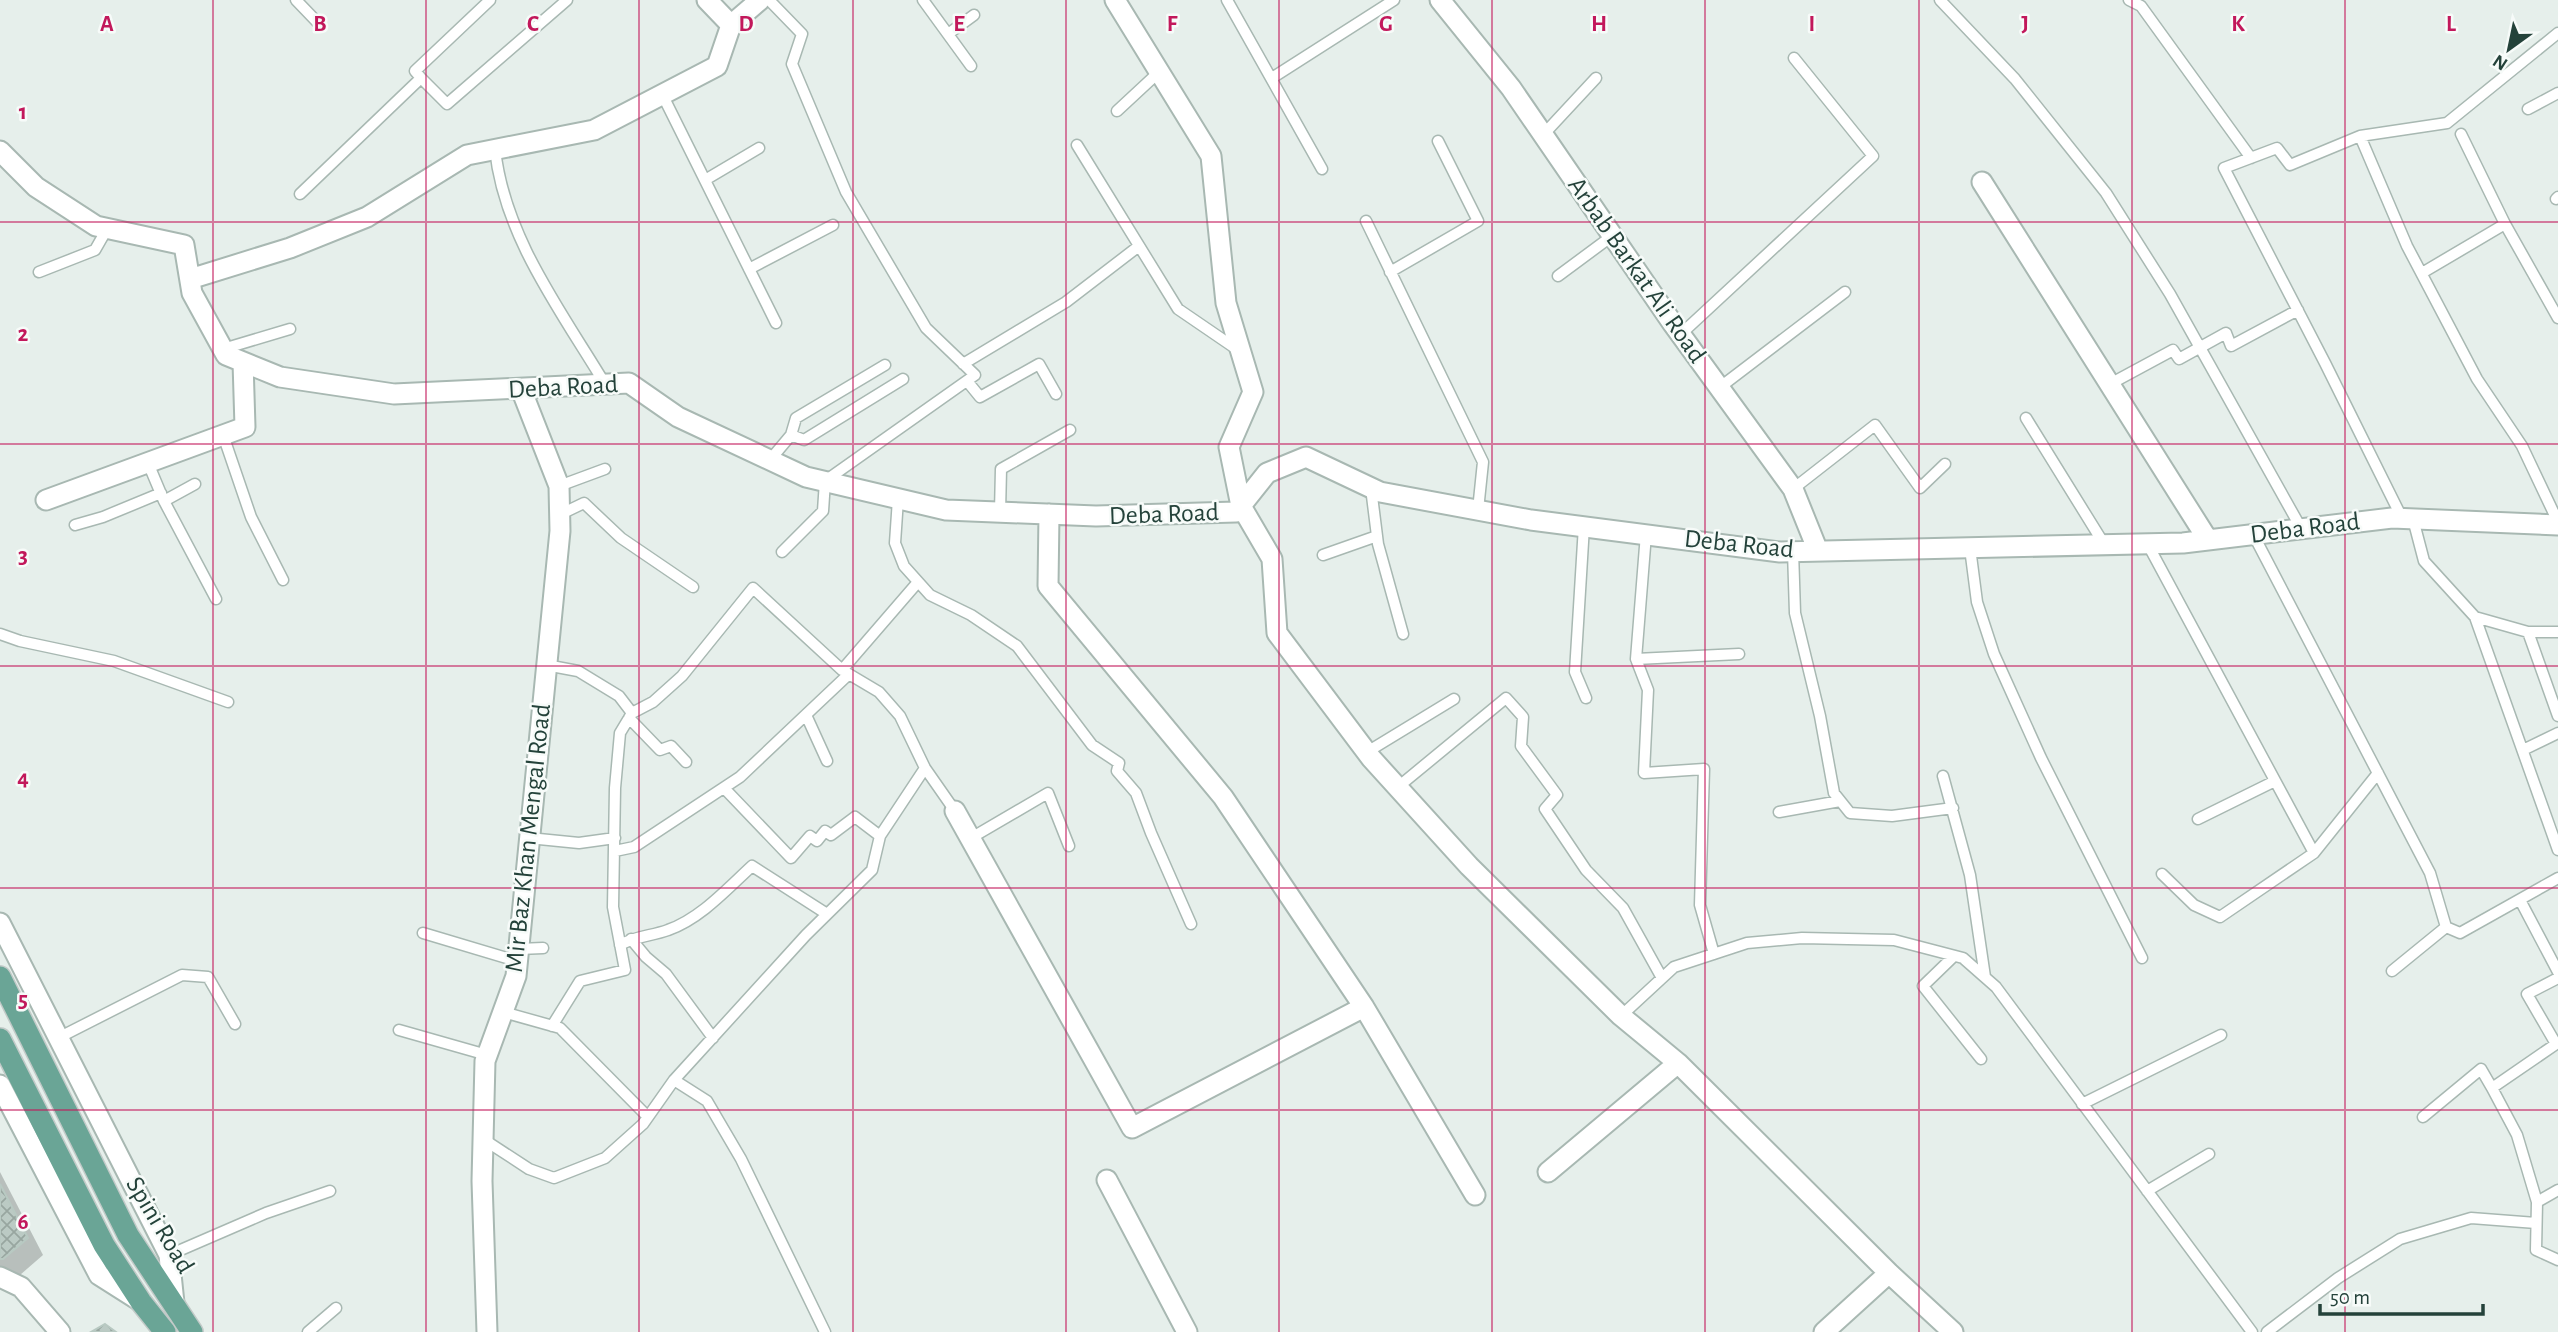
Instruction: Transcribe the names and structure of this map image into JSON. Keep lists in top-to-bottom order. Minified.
{"streets":{"main road":["Spini Road"],"street":["Arbab Barkat Ali Road","Deba Road","Mir Baz Khan Mengal Road"]},"crossings":[["Arbab Barkat Ali Road","Deba Road"],["Deba Road","Mir Baz Khan Mengal Road"]],"scale_bar":"50 m","north":"bottom left","grid":{"columns":["A","B","C","D","E","F","G","H","I","J","K","L"],"rows":["1","2","3","4","5","6"]}}
